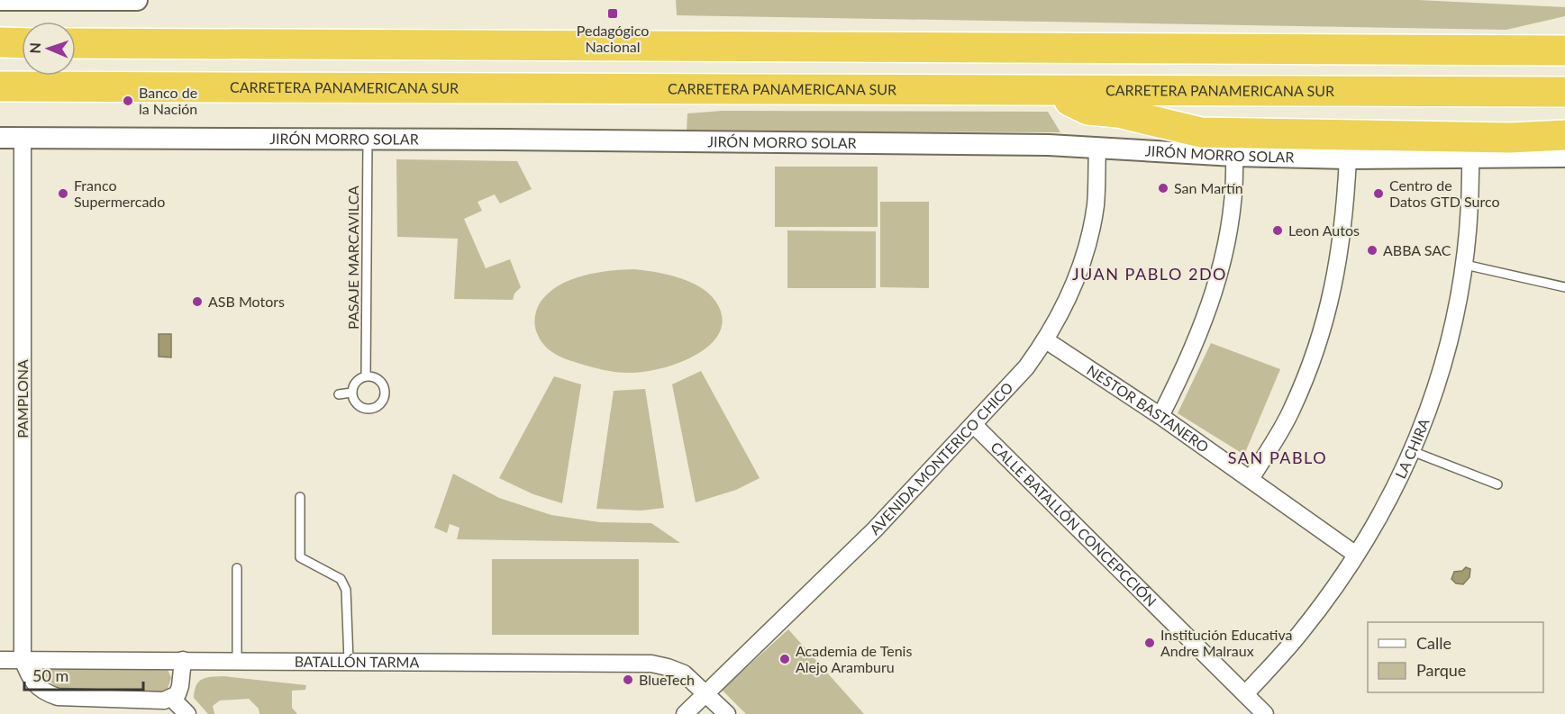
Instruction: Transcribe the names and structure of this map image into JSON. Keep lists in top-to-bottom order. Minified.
{"streets":{"highway":["CARRETERA PANAMERICANA SUR"],"street":["JIRÓN MORRO SOLAR","PAMPLONA","NESTOR BASTANERO","LA CHIRA","AVENIDA MONTERICO CHICO","CALLE BATALLÓN CONCEPCCIÓN","BATALLÓN TARMA"],"lane":["PASAJE MARCAVILCA"]},"crossings":[["JIRÓN MORRO SOLAR","PASAJE MARCAVILCA"],["JIRÓN MORRO SOLAR","PAMPLONA"],["JIRÓN MORRO SOLAR","LA CHIRA"],["JIRÓN MORRO SOLAR","AVENIDA MONTERICO CHICO"],["PAMPLONA","BATALLÓN TARMA"],["NESTOR BASTANERO","LA CHIRA"],["NESTOR BASTANERO","AVENIDA MONTERICO CHICO"],["LA CHIRA","CALLE BATALLÓN CONCEPCCIÓN"],["AVENIDA MONTERICO CHICO","CALLE BATALLÓN CONCEPCCIÓN"],["AVENIDA MONTERICO CHICO","BATALLÓN TARMA"]],"districts":["JUAN PABLO 2DO","SAN PABLO"],"places":{"transit":["Pedagógico Nacional"],"other":["Banco de la Nación","San Martín","Franco Supermercado","Centro de Datos GTD Surco","Leon Autos","ABBA SAC","ASB Motors","Institución Educativa Andre Malraux","Academia de Tenis Alejo Aramburu","BlueTech"]},"legend":["Calle","Parque"],"scale_bar":"50 m","north":"left"}
